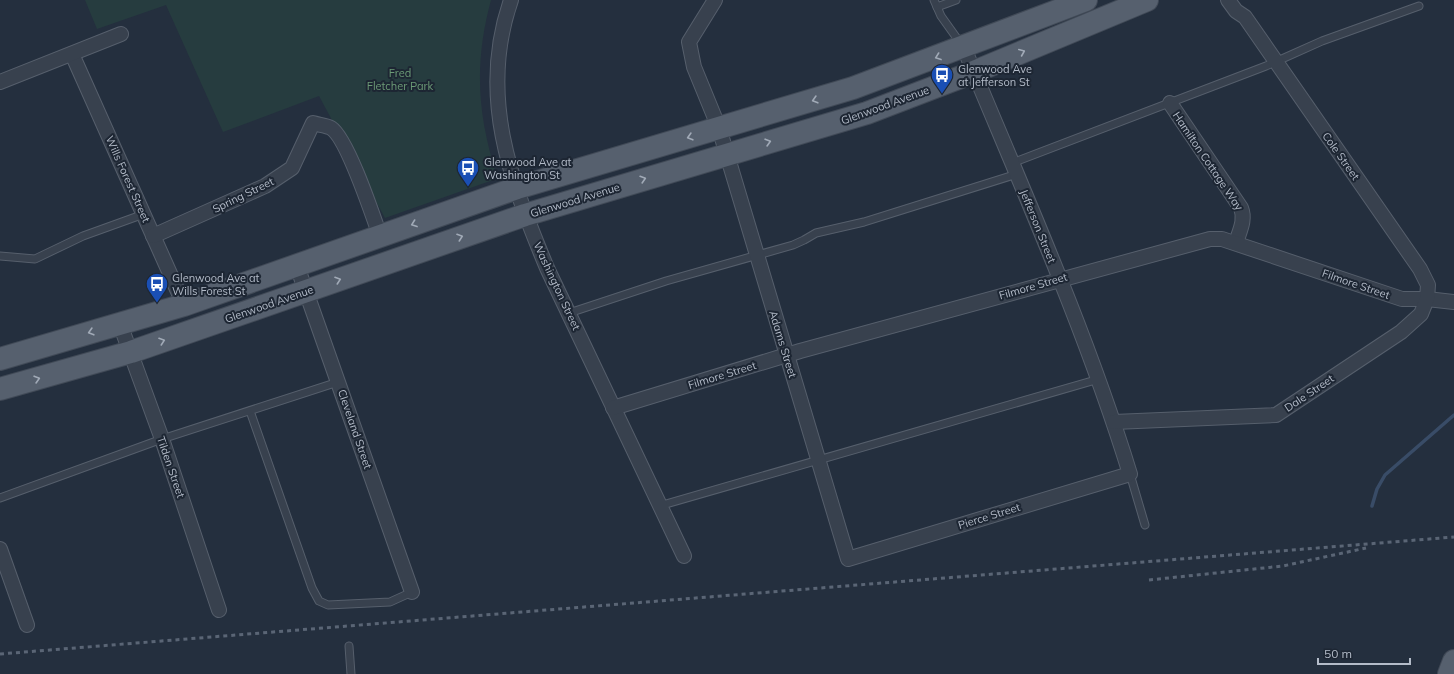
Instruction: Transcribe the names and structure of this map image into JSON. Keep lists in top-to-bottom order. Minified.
{"streets":{"main road":["Glenwood Avenue"],"street":["Cole Street","Hamilton Cottage Way","Wills Forest Street","Spring Street","Jefferson Street","Filmore Street","Washington Street","Adams Street","Dale Street","Cleveland Street","Tilden Street","Pierce Street"]},"crossings":[["Glenwood Avenue","Jefferson Street"],["Glenwood Avenue","Washington Street"],["Glenwood Avenue","Adams Street"],["Glenwood Avenue","Cleveland Street"],["Glenwood Avenue","Tilden Street"],["Cole Street","Filmore Street"],["Cole Street","Dale Street"],["Hamilton Cottage Way","Filmore Street"],["Wills Forest Street","Spring Street"],["Jefferson Street","Filmore Street"],["Jefferson Street","Dale Street"],["Jefferson Street","Pierce Street"],["Filmore Street","Washington Street"],["Filmore Street","Adams Street"],["Filmore Street","Dale Street"],["Adams Street","Pierce Street"]],"parks":["Fred Fletcher Park"],"places":{"bus stop":["Glenwood Ave at Jefferson St","Glenwood Ave at Washington St","Glenwood Ave at Wills Forest St"]},"scale_bar":"50 m"}
